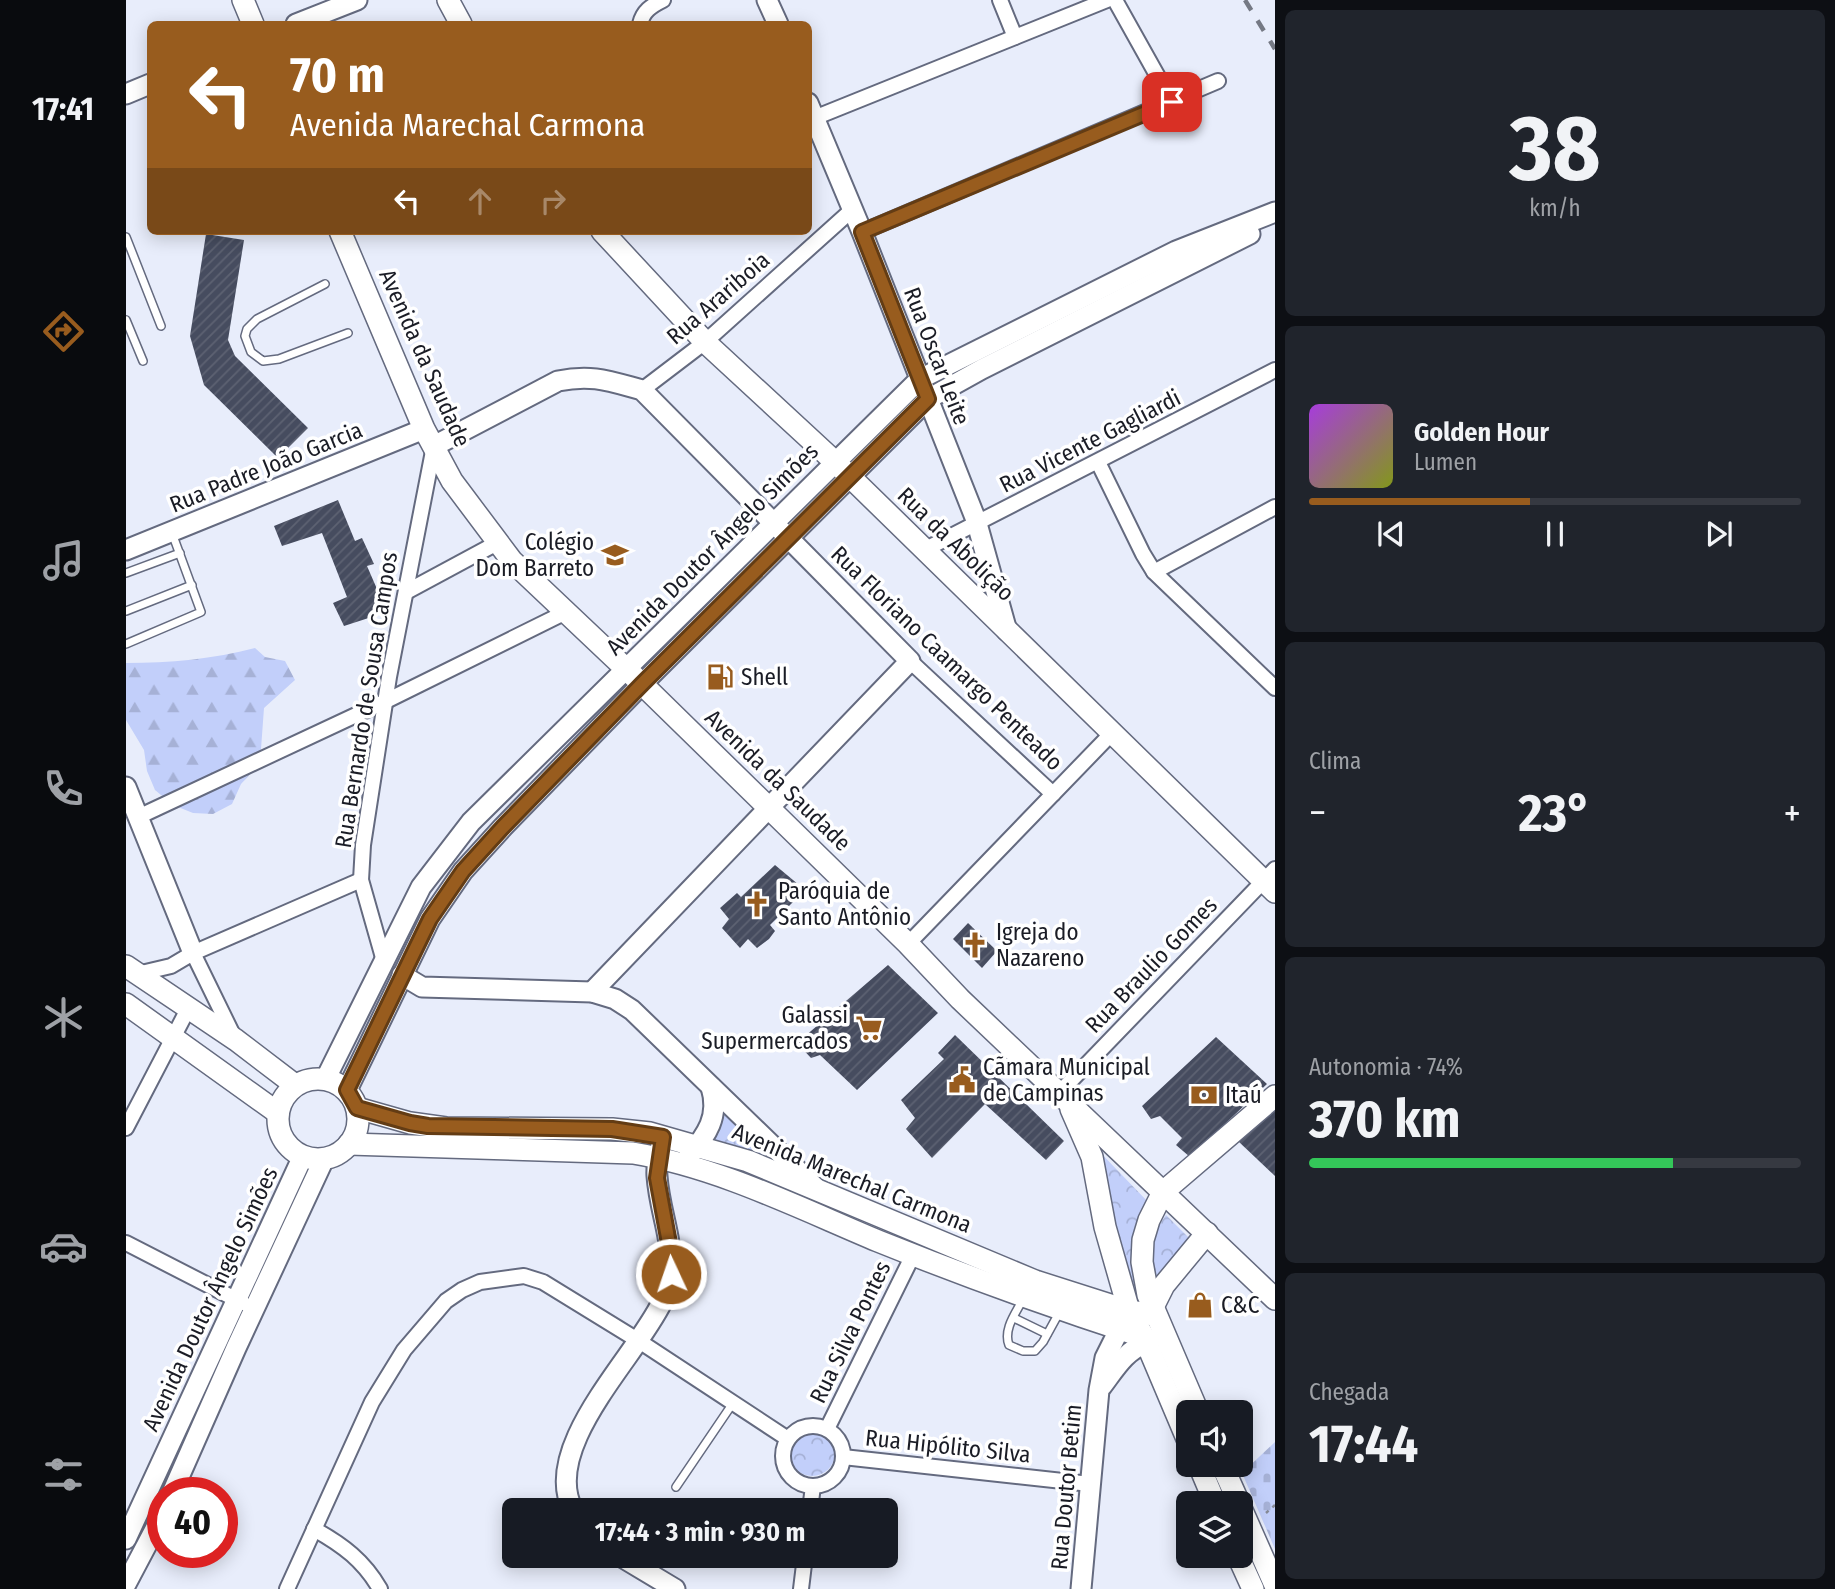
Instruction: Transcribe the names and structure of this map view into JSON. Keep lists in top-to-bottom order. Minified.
{"streets":{"main road":["Rua Oscar Leite","Avenida da Saudade","Rua Padre João Garcia","Rua da Abolição","Avenida Doutor Ângelo Simões","Rua Floriano Caamargo Penteado","Avenida Marechal Carmona","Rua Doutor Betim"],"street":["Rua Arariboia","Rua Vicente Gagliardi","Rua Bernardo de Sousa Campos","Rua Braulio Gomes","Rua Silva Pontes","Rua Hipólito Silva"]},"crossings":[["Rua Arariboia","Rua Oscar Leite"],["Rua Arariboia","Rua da Abolição"],["Rua Arariboia","Rua Floriano Caamargo Penteado"],["Rua Oscar Leite","Rua Vicente Gagliardi"],["Rua Oscar Leite","Rua da Abolição"],["Rua Oscar Leite","Avenida Doutor Ângelo Simões"],["Avenida da Saudade","Rua Padre João Garcia"],["Avenida da Saudade","Avenida Doutor Ângelo Simões"],["Avenida da Saudade","Rua Bernardo de Sousa Campos"],["Avenida da Saudade","Rua Braulio Gomes"],["Rua Vicente Gagliardi","Rua da Abolição"],["Rua Padre João Garcia","Rua Bernardo de Sousa Campos"],["Rua da Abolição","Avenida Doutor Ângelo Simões"],["Rua da Abolição","Rua Braulio Gomes"],["Avenida Doutor Ângelo Simões","Rua Floriano Caamargo Penteado"],["Avenida Doutor Ângelo Simões","Rua Bernardo de Sousa Campos"],["Avenida Doutor Ângelo Simões","Avenida Marechal Carmona"],["Avenida Marechal Carmona","Rua Silva Pontes"],["Avenida Marechal Carmona","Rua Doutor Betim"],["Rua Silva Pontes","Rua Hipólito Silva"],["Rua Hipólito Silva","Rua Doutor Betim"]],"places":{"school or university":["Colégio Dom Barreto"],"fuel station":["Shell"],"church":["Paróquia de Santo Antônio","Igreja do Nazareno"],"supermarket":["Galassi Supermercados"],"public building":["Cãmara Municipal de Campinas"],"bank":["Itaú"],"shop":["C&C"]},"page":{"tabs":"17:41","tile":[["38","km/h"],"Clima",["Autonomia · 74%","370 km"],["Chegada","17:44"]],"turn":["70 m","Avenida Marechal Carmona"],"song":["Golden Hour","Lumen"],"heat":["−","23°","+"],"limit":"40","trip":"17:44 · 3 min · 930 m"}}
